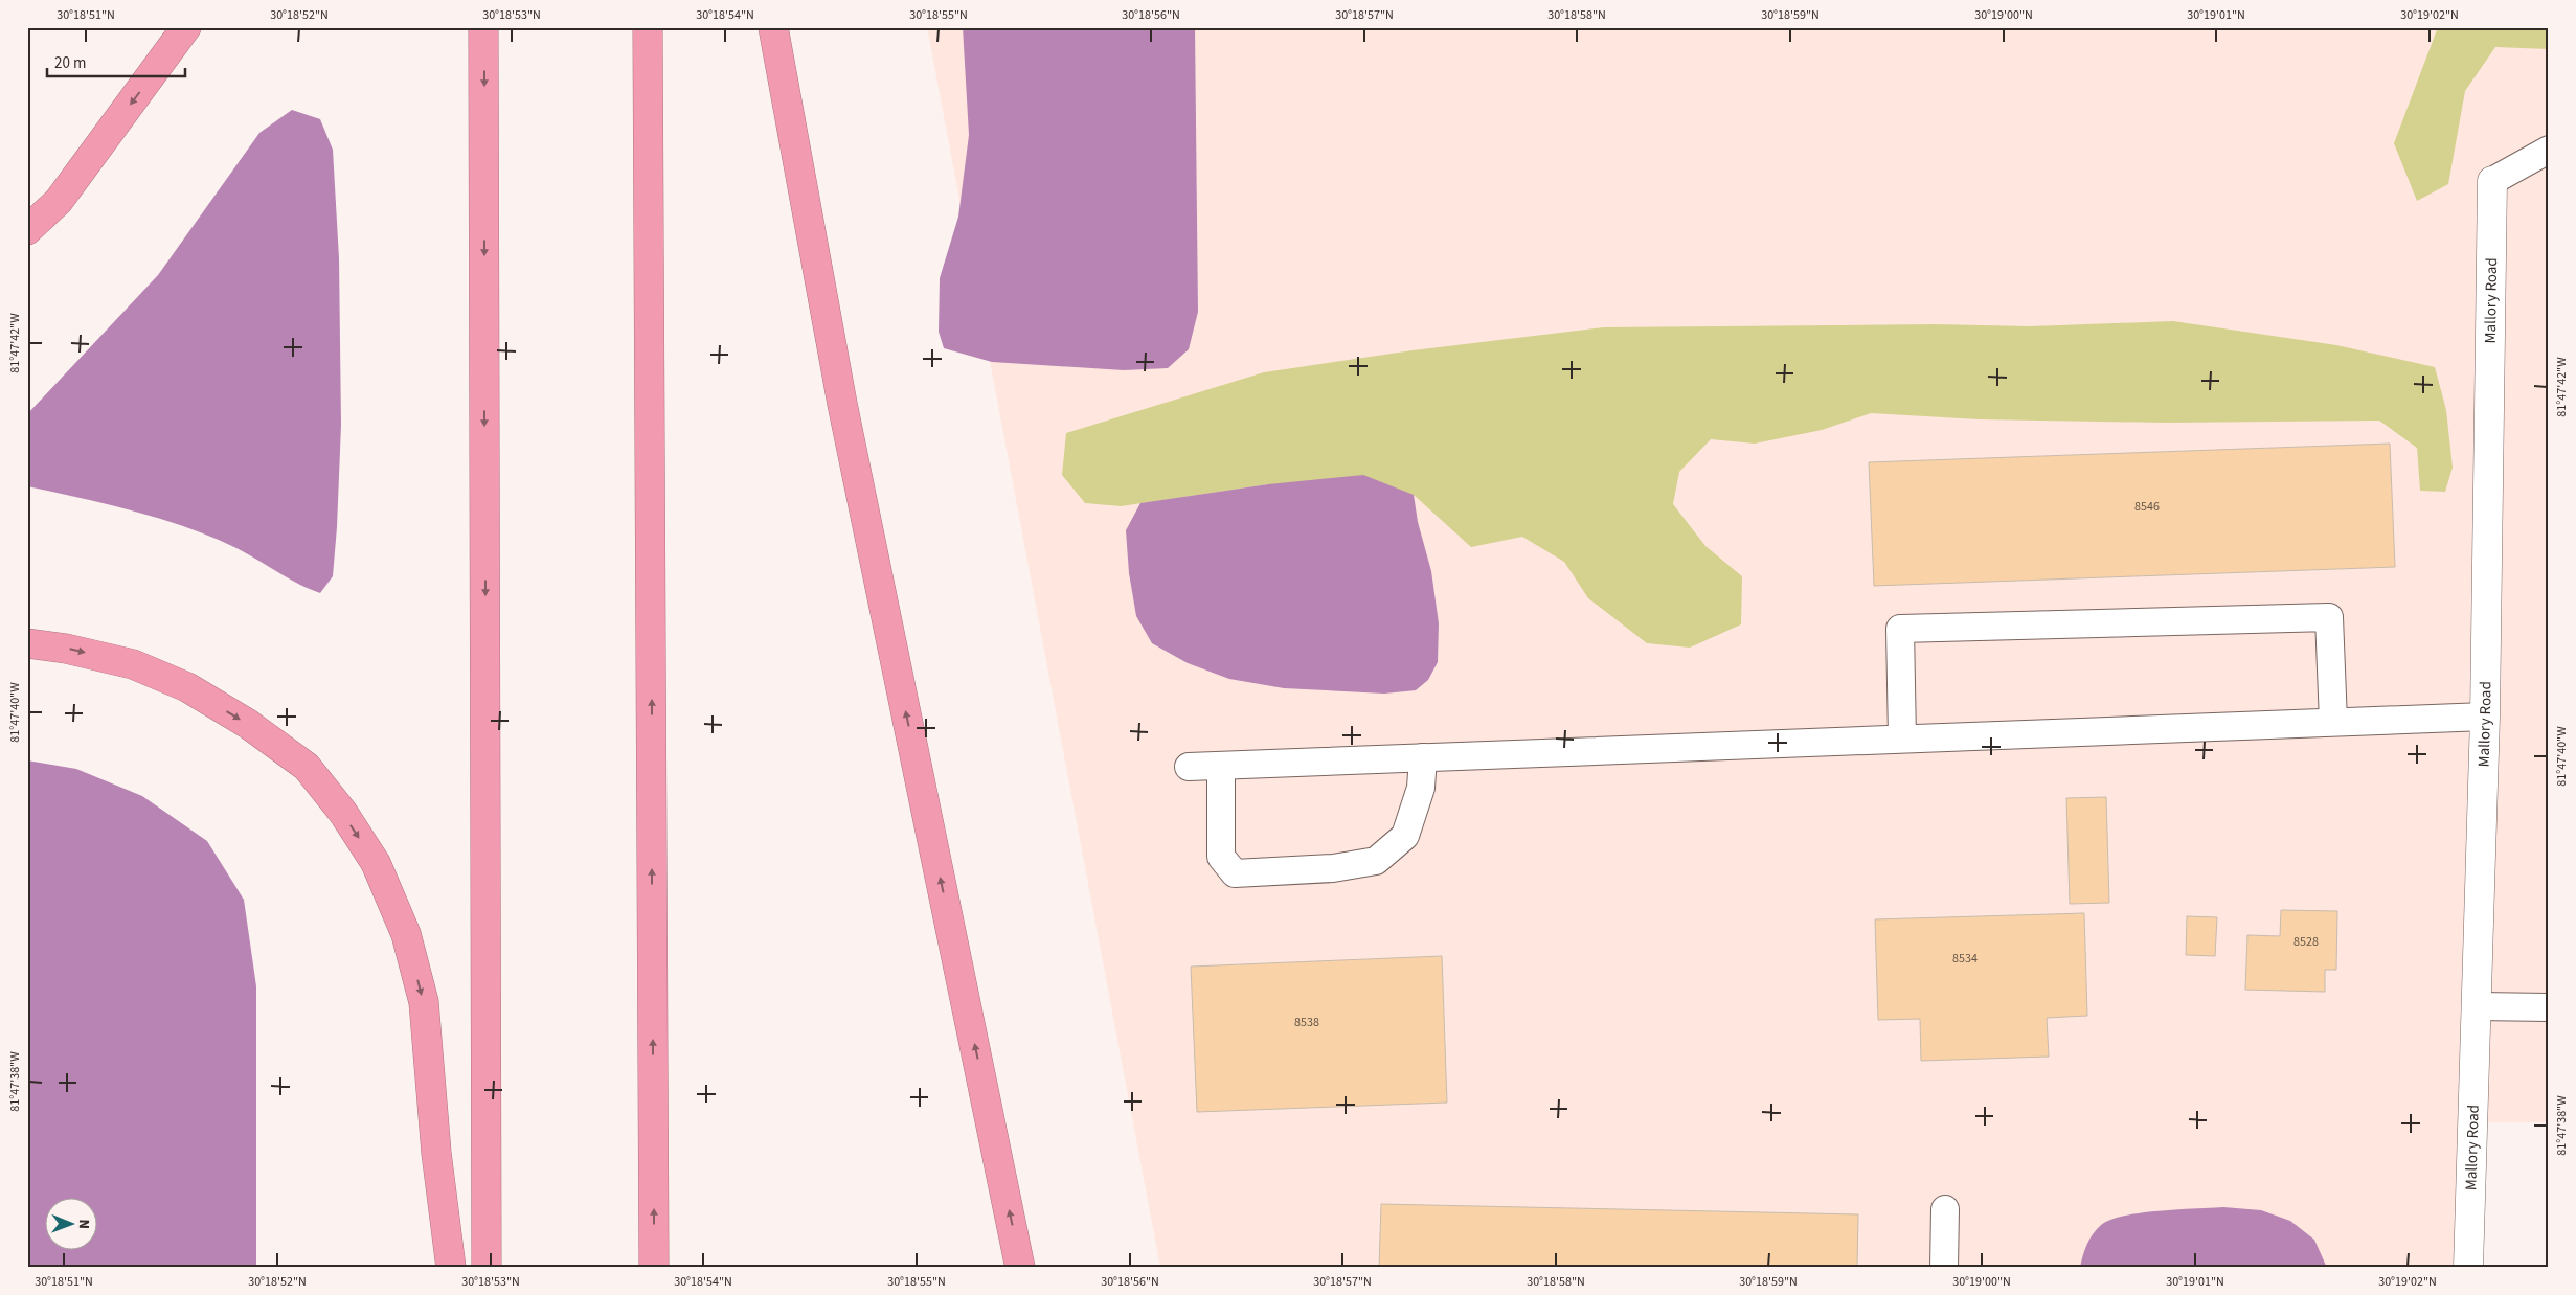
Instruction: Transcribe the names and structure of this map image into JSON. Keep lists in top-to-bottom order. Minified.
{"streets":{"street":["Mallory Road"]},"house_numbers":["8546","8528","8534","8538"],"scale_bar":"20 m","north":"right","coordinates":["30°18'51\"N","30°18'52\"N","30°18'53\"N","30°18'54\"N","30°18'55\"N","30°18'56\"N","30°18'57\"N","30°18'58\"N","30°18'59\"N","30°19'00\"N","30°19'01\"N","30°19'02\"N","81°47'42\"W","81°47'40\"W","81°47'38\"W"]}
